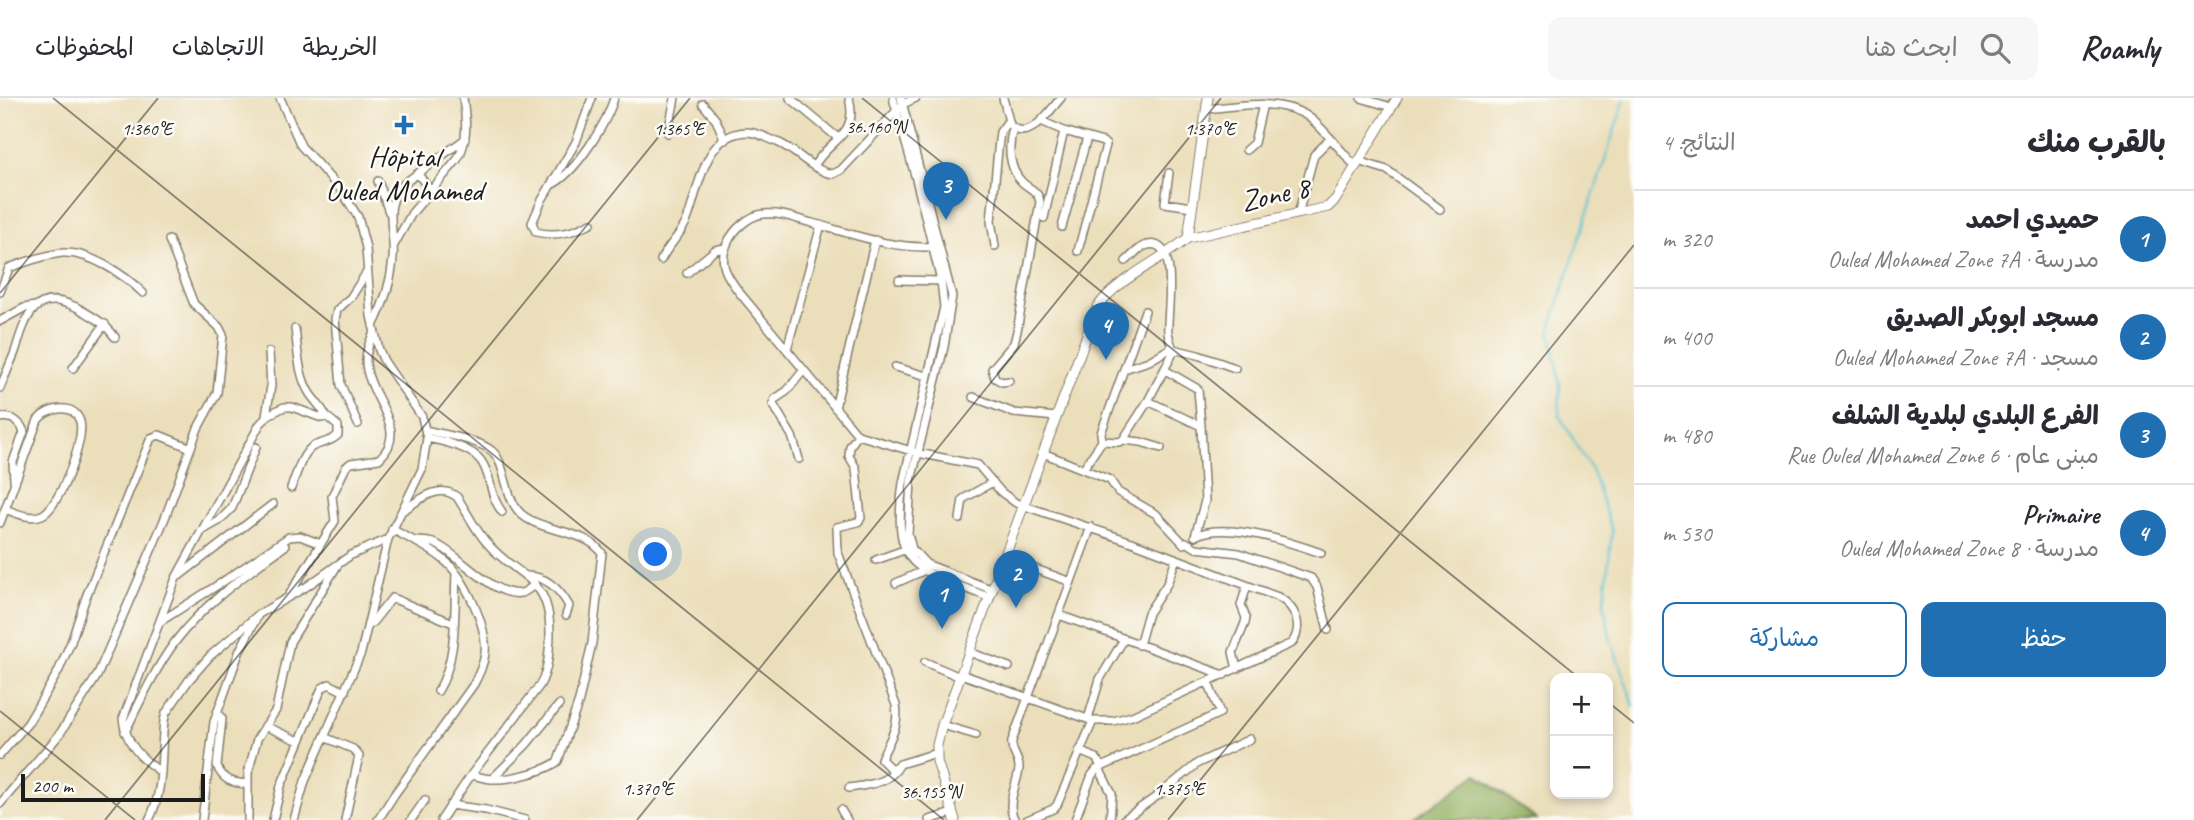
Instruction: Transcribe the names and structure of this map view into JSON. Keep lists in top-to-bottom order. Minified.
{"streets":{"main road":["Zone 8"]},"places":{"health":["Hôpital Ouled Mohamed"]},"scale_bar":"200 m","page":{"header":"Roamly","search":"ابحث هنا","nav":["الخريطة","الاتجاهات","المحفوظات"],"heading":["بالقرب منك","النتائج: 4"],"pins":["3","4","2","1"],"list":[{"mark":"1","name":"حميدي احمد","note":"مدرسة · Ouled Mohamed Zone 7A","value":"320 m"},{"mark":"2","name":"مسجد ابوبكر الصديق","note":"مسجد · Ouled Mohamed Zone 7A","value":"400 m"},{"mark":"3","name":"الفرع البلدي لبلدية الشلف","note":"مبنى عام · Rue Ouled Mohamed Zone 6","value":"480 m"},{"mark":"4","name":"Primaire","note":"مدرسة · Ouled Mohamed Zone 8","value":"530 m"}],"buttons":["حفظ","مشاركة"],"map_buttons":["+","−"],"scale":"200 m"},"coordinates":["36.160°N","1.365°E","1.370°E","1.360°E","1.375°E","36.155°N"]}
